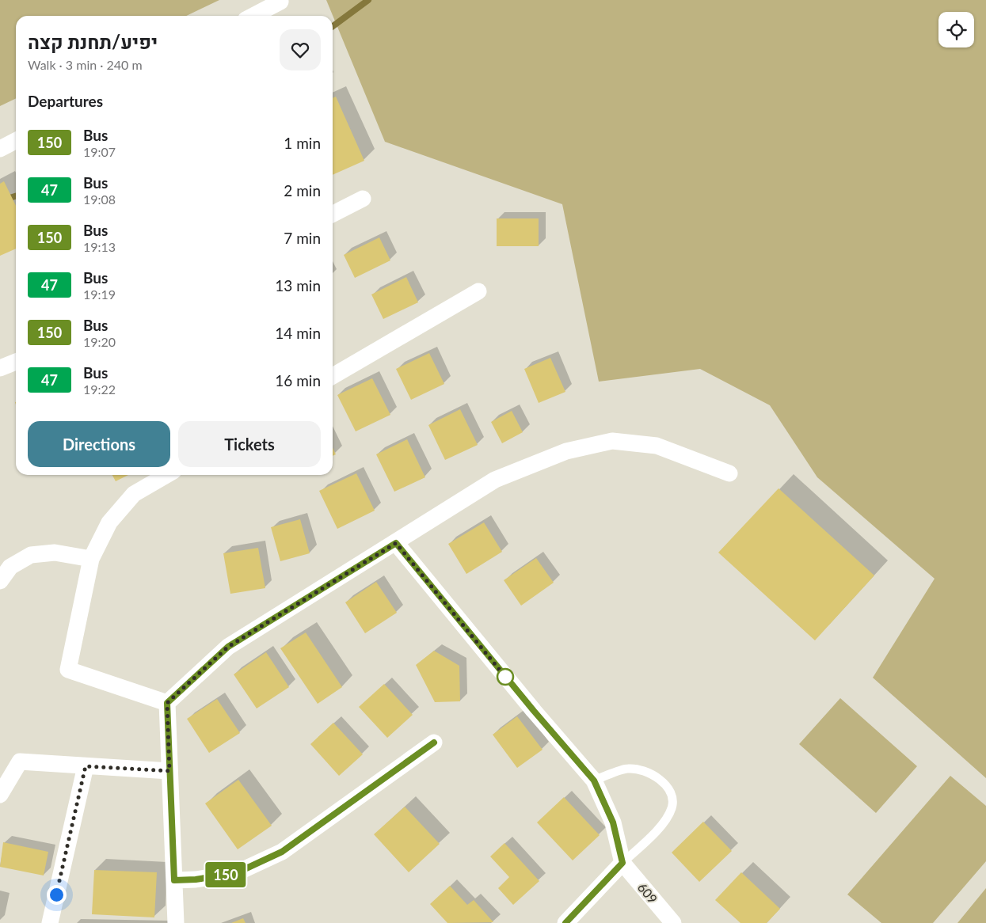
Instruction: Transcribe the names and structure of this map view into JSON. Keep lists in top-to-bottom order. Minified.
{"streets":{"street":["609"]},"lines":["bus line 150"],"page":{"on_map":"150","heading":[["יפיע/תחנת קצה","Walk · 3 min · 240 m"],"Departures"],"list":[{"mark":"150","name":"Bus","note":"19:07","value":"1 min"},{"mark":"47","name":"Bus","note":"19:08","value":"2 min"},{"mark":"150","name":"Bus","note":"19:13","value":"7 min"},{"mark":"47","name":"Bus","note":"19:19","value":"13 min"},{"mark":"150","name":"Bus","note":"19:20","value":"14 min"},{"mark":"47","name":"Bus","note":"19:22","value":"16 min"}],"buttons":["Directions","Tickets"]}}
